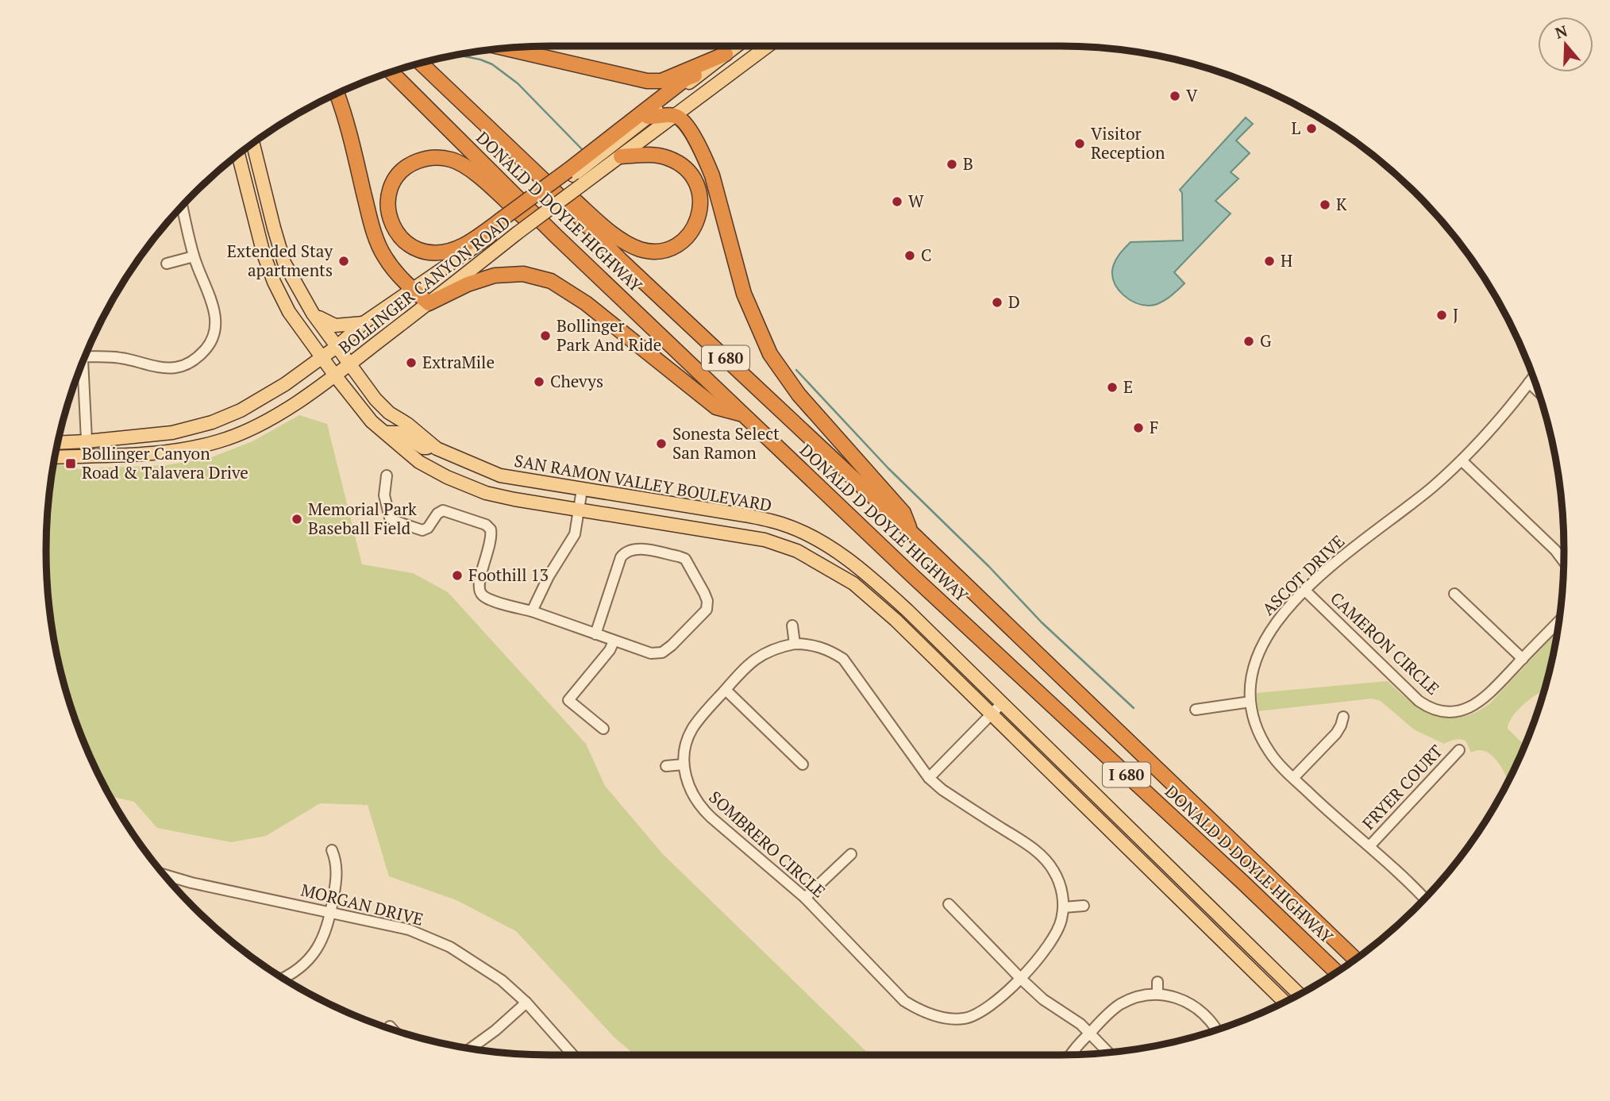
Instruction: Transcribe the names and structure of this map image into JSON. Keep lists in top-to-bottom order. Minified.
{"streets":{"highway":["DONALD D DOYLE HIGHWAY","I 680"],"main road":["BOLLINGER CANYON ROAD","SAN RAMON VALLEY BOULEVARD"],"street":["ASCOT DRIVE","CAMERON CIRCLE","FRYER COURT","SOMBRERO CIRCLE","MORGAN DRIVE"]},"crossings":[["BOLLINGER CANYON ROAD","SAN RAMON VALLEY BOULEVARD"],["ASCOT DRIVE","CAMERON CIRCLE"],["ASCOT DRIVE","FRYER COURT"]],"places":{"other":["V","L","Visitor Reception","B","W","K","C","Extended Stay apartments","H","D","J","Bollinger Park And Ride","G","ExtraMile","Chevys","E","F","Sonesta Select San Ramon","Memorial Park Baseball Field","Foothill 13"],"transit":["Bollinger Canyon Road & Talavera Drive"]},"north":"top"}
